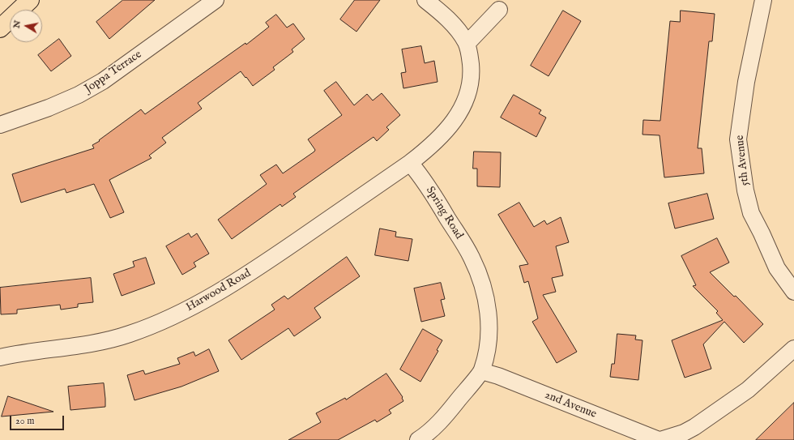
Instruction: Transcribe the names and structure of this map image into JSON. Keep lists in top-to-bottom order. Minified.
{"streets":{"street":["Joppa Terrace","5th Avenue","Spring Road","Harwood Road","2nd Avenue"]},"crossings":[["Spring Road","Harwood Road"],["Spring Road","2nd Avenue"]],"scale_bar":"20 m","north":"left"}
